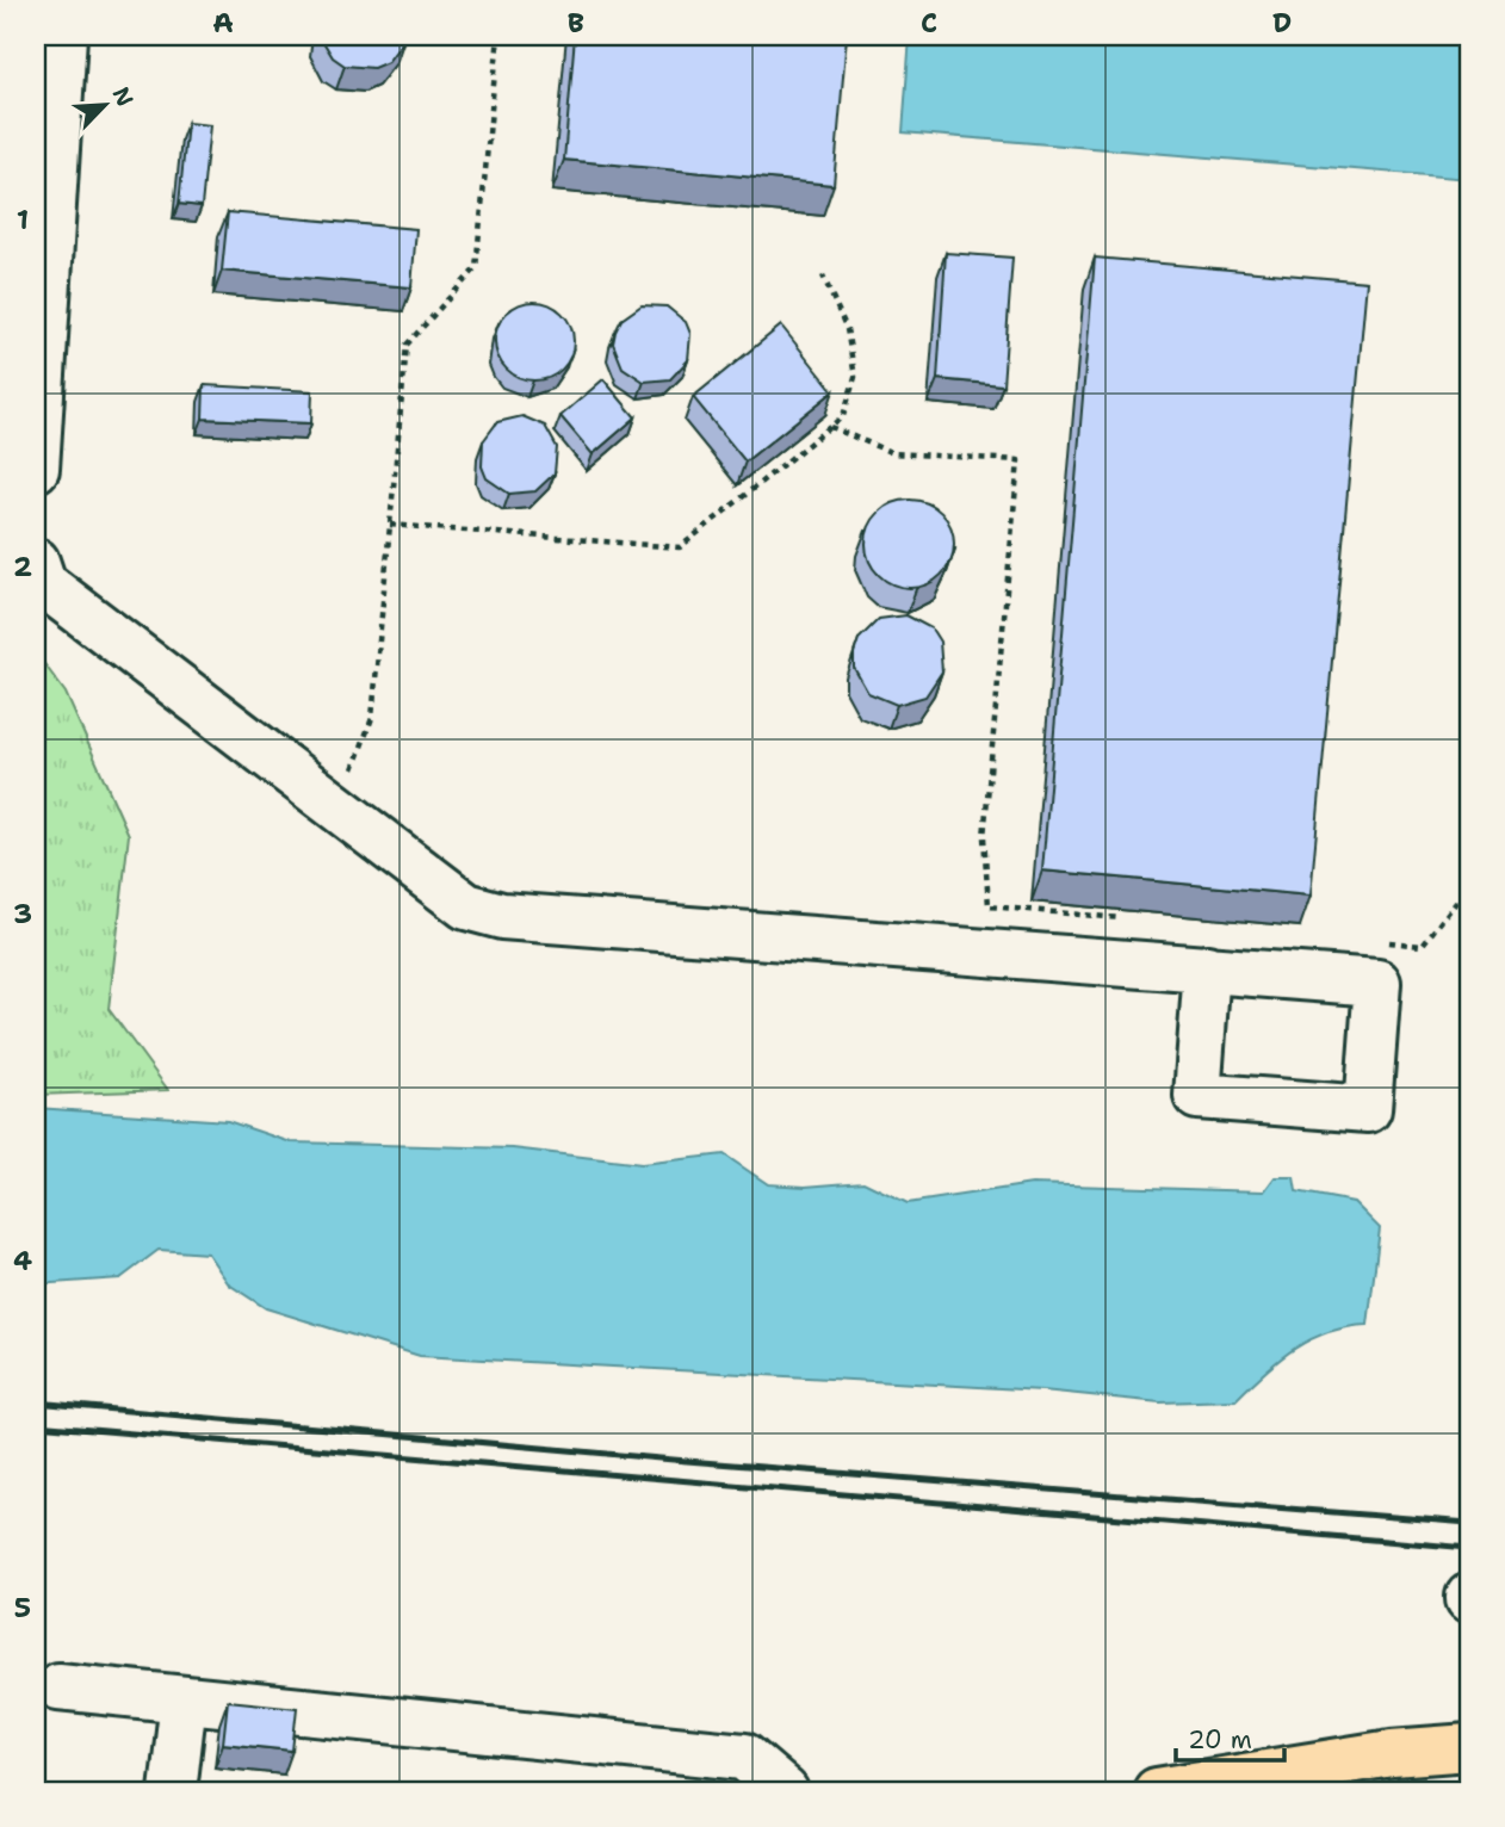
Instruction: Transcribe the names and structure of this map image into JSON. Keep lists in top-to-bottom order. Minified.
{"scale_bar":"20 m","north":"top right","grid":{"columns":["A","B","C","D"],"rows":["1","2","3","4","5"]}}
